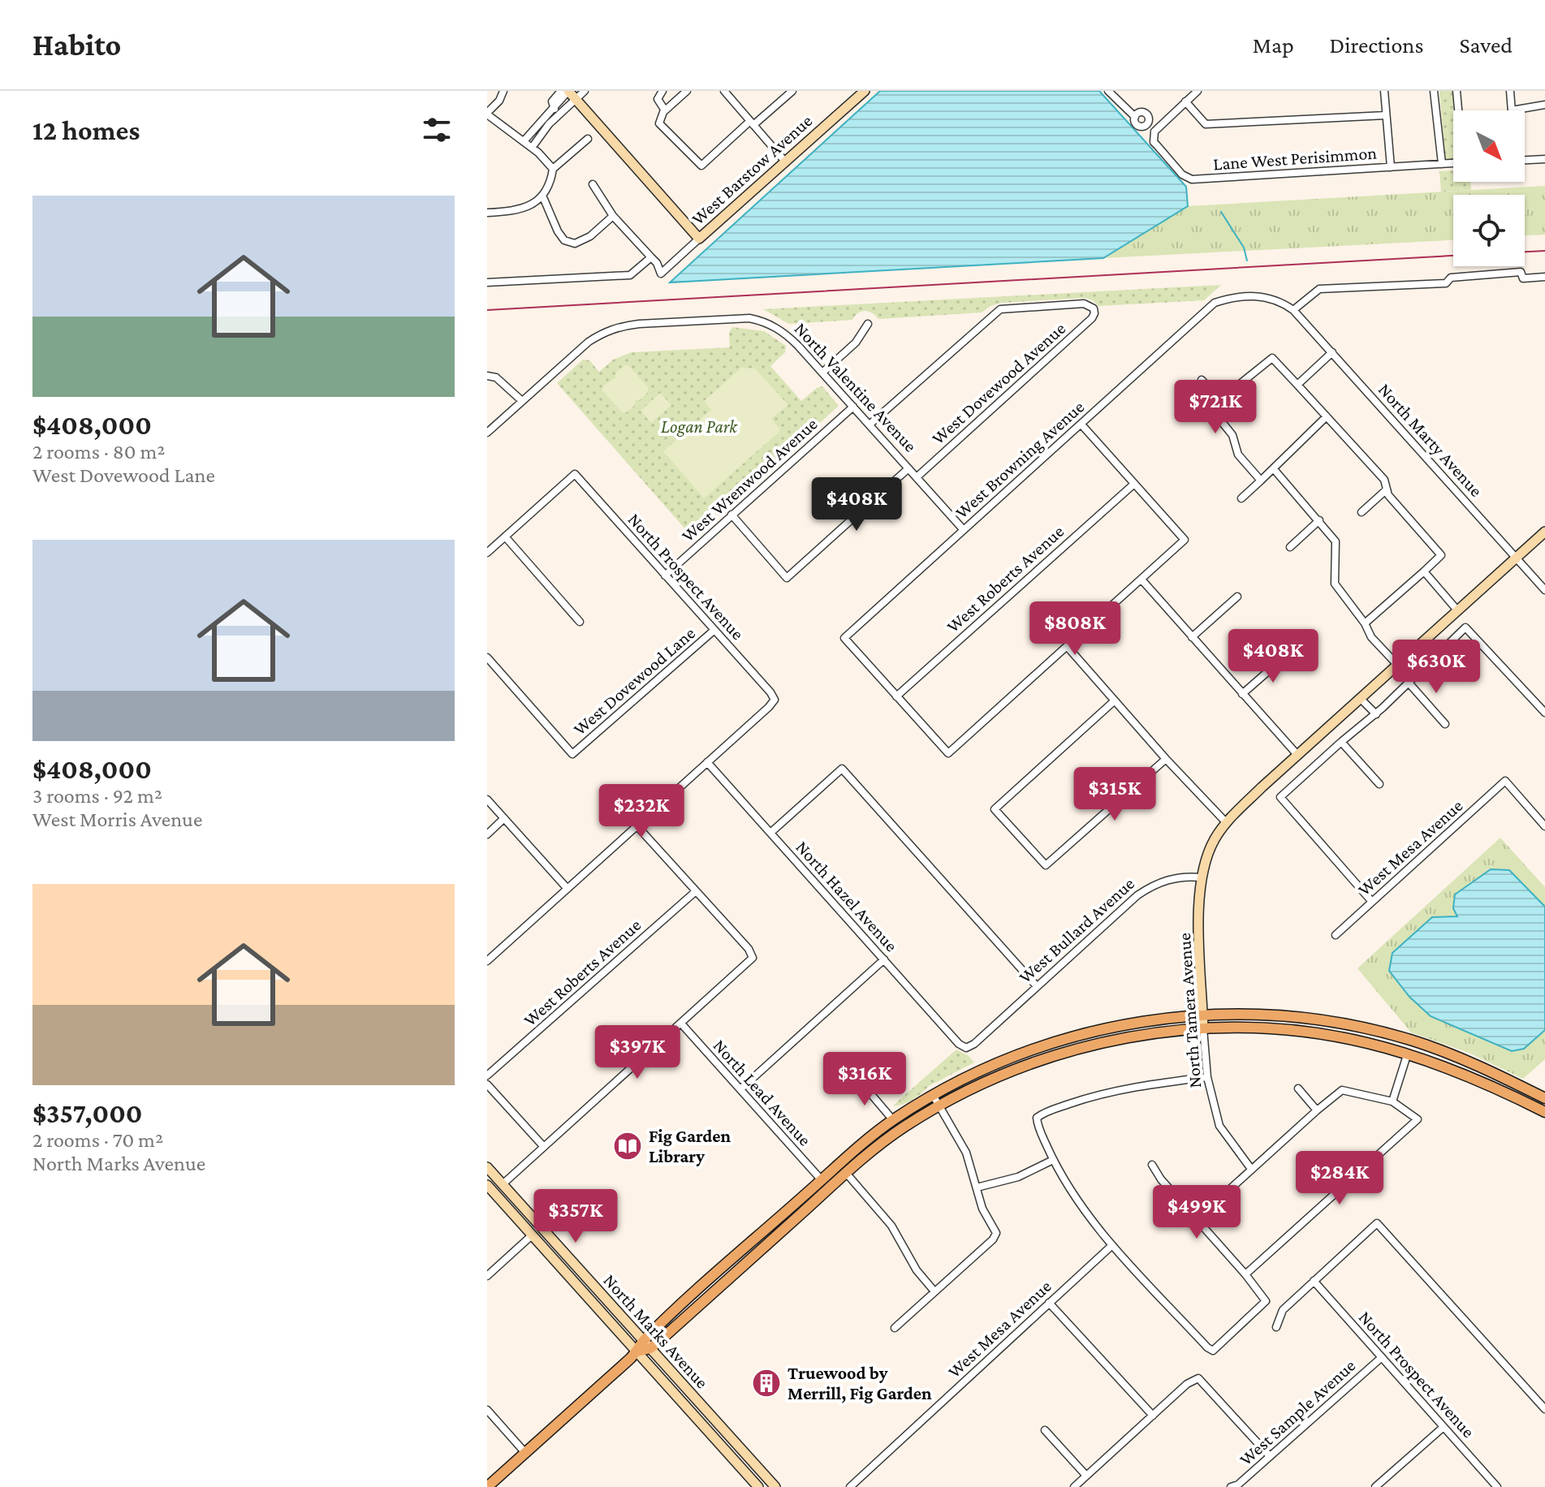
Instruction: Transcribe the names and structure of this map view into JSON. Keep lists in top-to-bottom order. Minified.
{"streets":{"street":["Lane West Perisimmon","West Barstow Avenue","West Dovewood Avenue","North Valentine Avenue","North Marty Avenue","West Browning Avenue","West Wrenwood Avenue","North Prospect Avenue","West Roberts Avenue","West Dovewood Lane","West Mesa Avenue","North Hazel Avenue","West Bullard Avenue","North Tamera Avenue","North Lead Avenue","North Marks Avenue","West Sample Avenue"]},"crossings":[["West Dovewood Avenue","North Valentine Avenue"],["North Valentine Avenue","West Browning Avenue"],["North Valentine Avenue","West Wrenwood Avenue"],["North Marty Avenue","West Browning Avenue"],["West Browning Avenue","West Roberts Avenue"],["West Wrenwood Avenue","North Prospect Avenue"],["North Prospect Avenue","West Dovewood Lane"],["North Prospect Avenue","North Hazel Avenue"],["North Prospect Avenue","West Sample Avenue"],["North Hazel Avenue","West Bullard Avenue"],["West Bullard Avenue","North Tamera Avenue"]],"parks":["Logan Park"],"places":{"library":["Fig Garden Library"],"building":["Truewood by Merrill, Fig Garden"]},"north":"bottom right","page":{"header":"Habito","nav":["Map","Directions","Saved"],"heading":"12 homes","list":[{"name":"$408,000","note":"2 rooms · 80 m² · West Dovewood Lane"},{"name":"$408,000","note":"3 rooms · 92 m² · West Morris Avenue"},{"name":"$357,000","note":"2 rooms · 70 m² · North Marks Avenue"}],"price":["$721K","$408K","$808K","$408K","$630K","$315K","$232K","$397K","$316K","$284K","$499K","$357K"]}}
